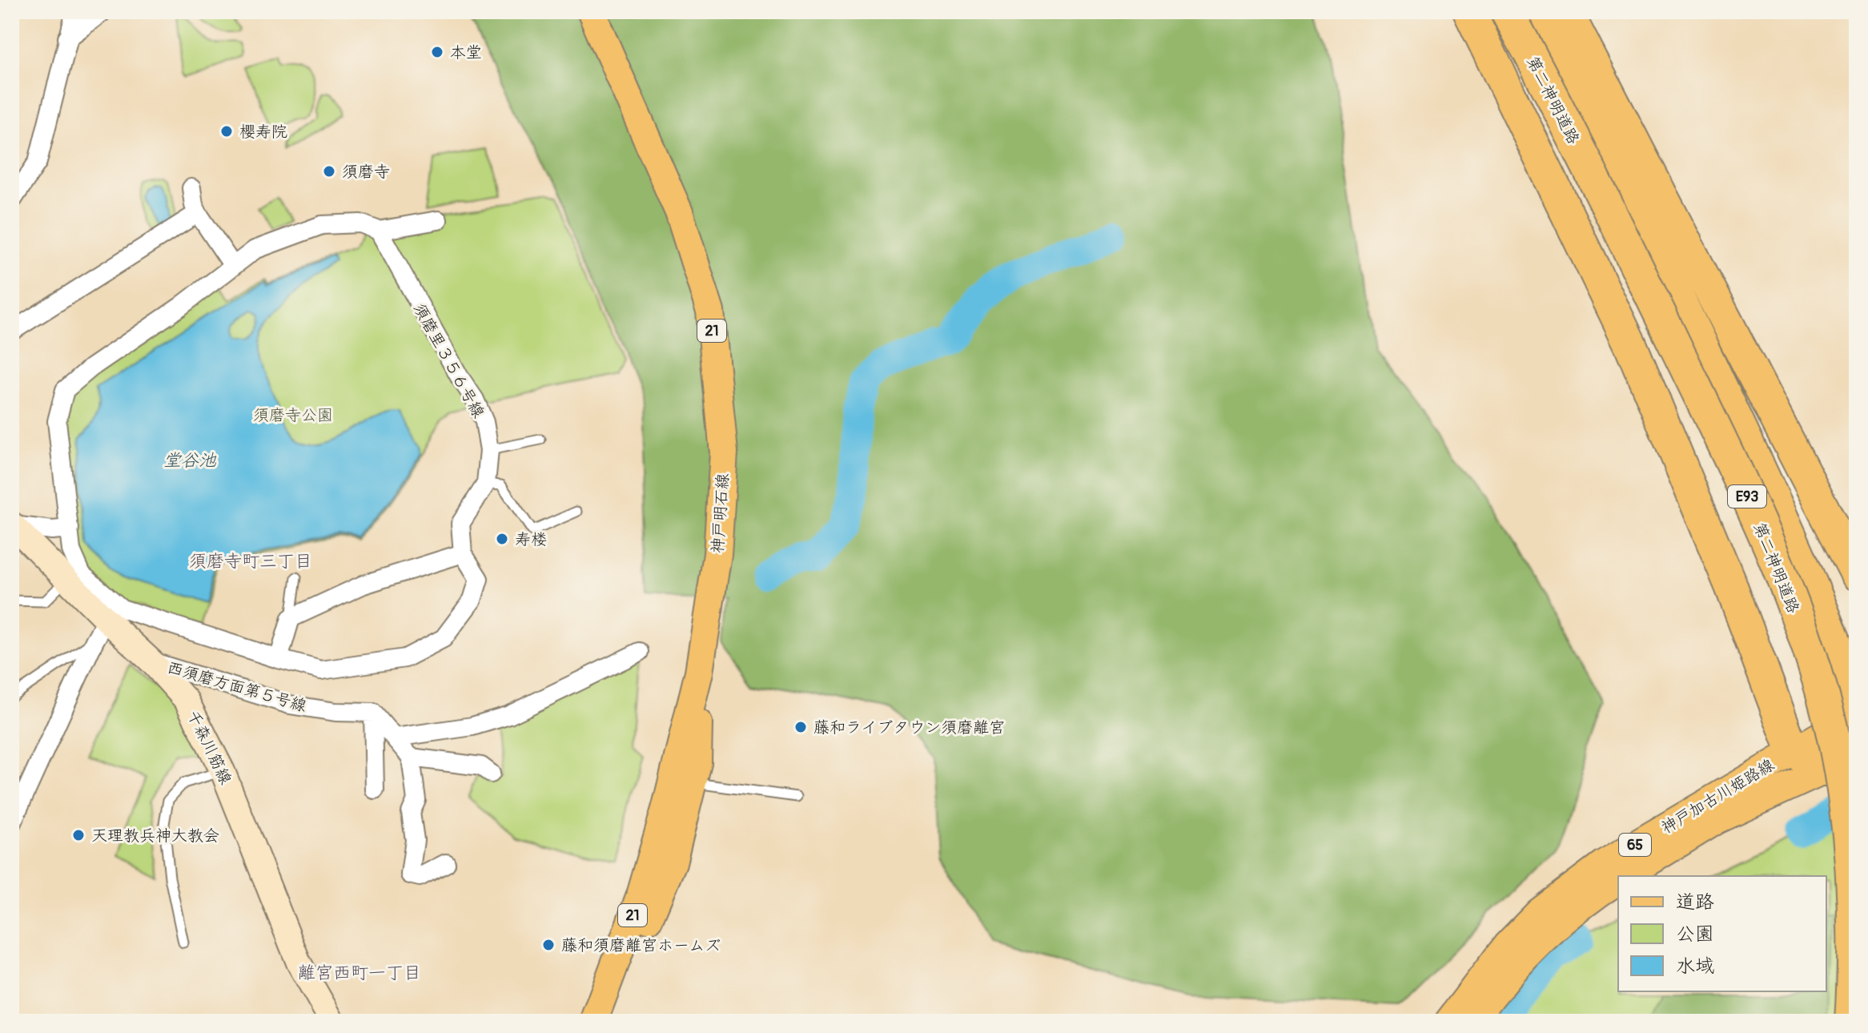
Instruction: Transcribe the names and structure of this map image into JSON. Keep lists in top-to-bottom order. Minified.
{"streets":{"highway":["第二神明道路","E93"],"main road":["21","神戸明石線","神戸加古川姫路線","65"],"street":["須磨里３５６号線","西須磨方面第５号線","千森川筋線"]},"crossings":[["須磨里３５６号線","千森川筋線"],["西須磨方面第５号線","千森川筋線"]],"districts":["須磨寺町三丁目","離宮西町一丁目"],"water":["堂谷池"],"parks":["須磨寺公園"],"places":["本堂","櫻寿院","須磨寺","寿楼","藤和ライブタウン須磨離宮","天理教兵神大教会","藤和須磨離宮ホームズ"],"legend":["道路","公園","水域"]}
